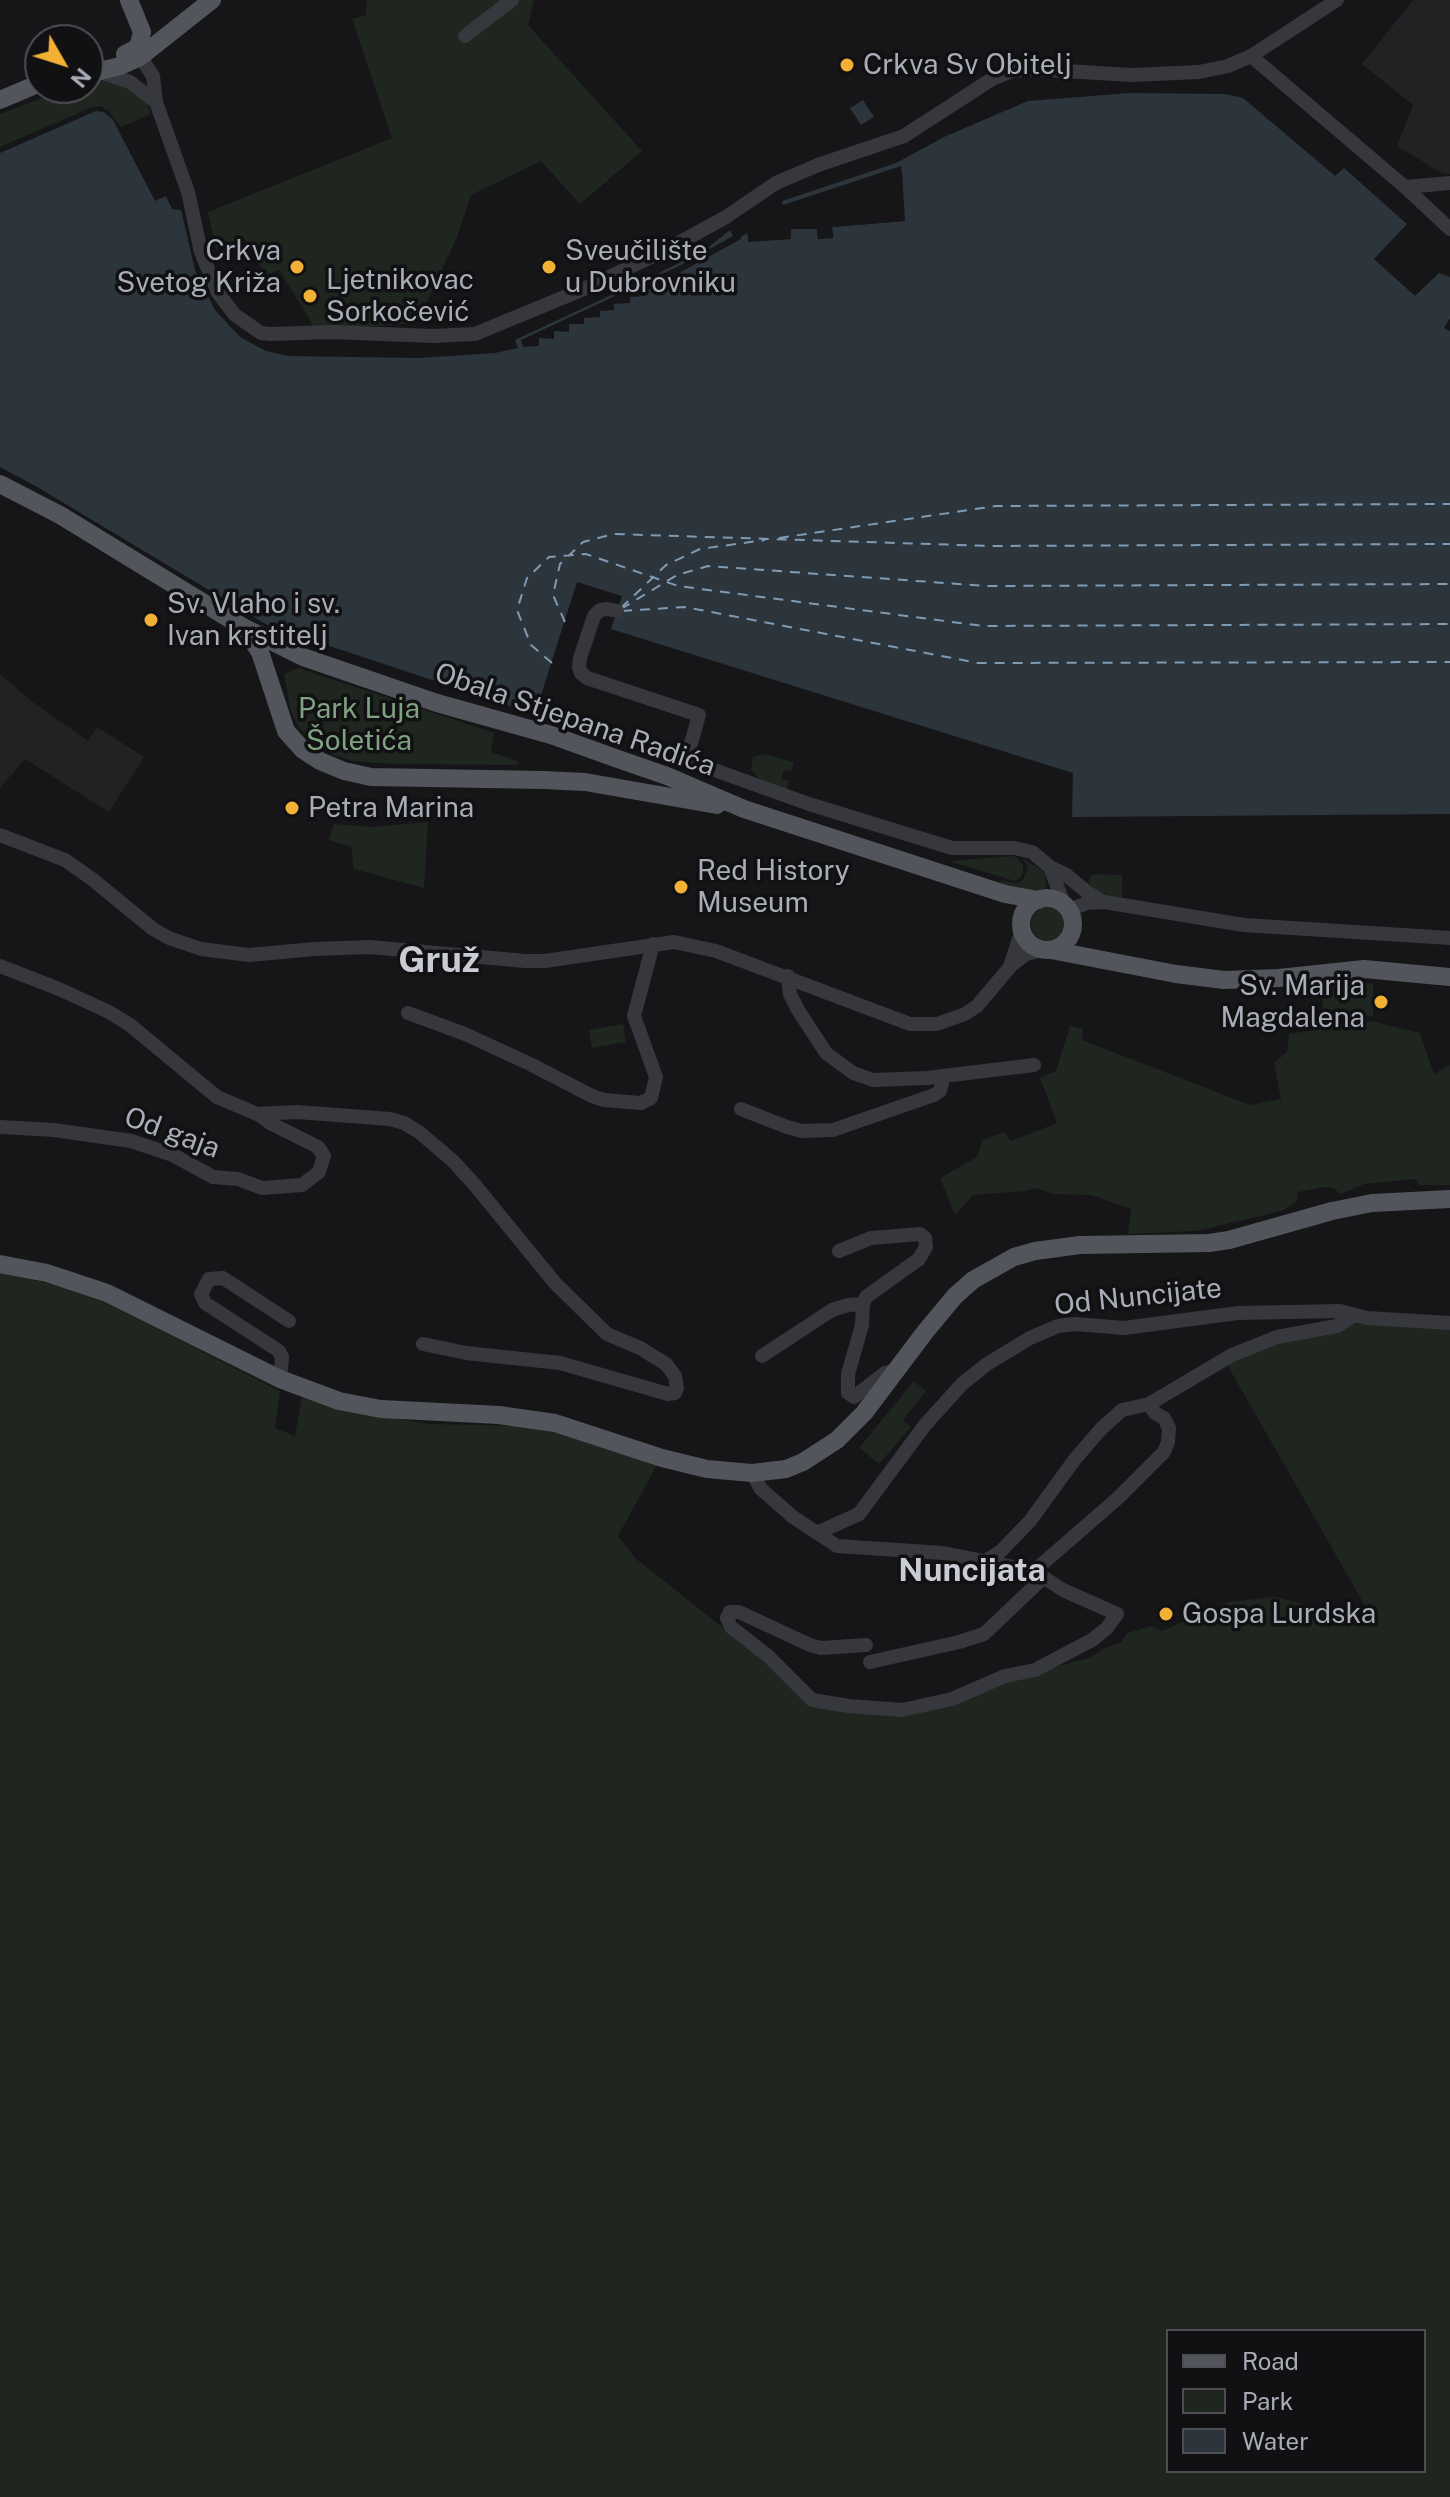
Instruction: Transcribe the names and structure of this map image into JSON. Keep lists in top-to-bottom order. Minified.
{"streets":{"main road":["Obala Stjepana Radića"],"street":["Od gaja","Od Nuncijate"]},"districts":["Gruž","Nuncijata"],"parks":["Park Luja Šoletića"],"places":["Crkva Sv Obitelj","Crkva Svetog Križa","Sveučilište u Dubrovniku","Ljetnikovac Sorkočević","Sv. Vlaho i sv. Ivan krstitelj","Petra Marina","Red History Museum","Sv. Marija Magdalena","Gospa Lurdska"],"legend":["Road","Park","Water"],"north":"bottom right"}
